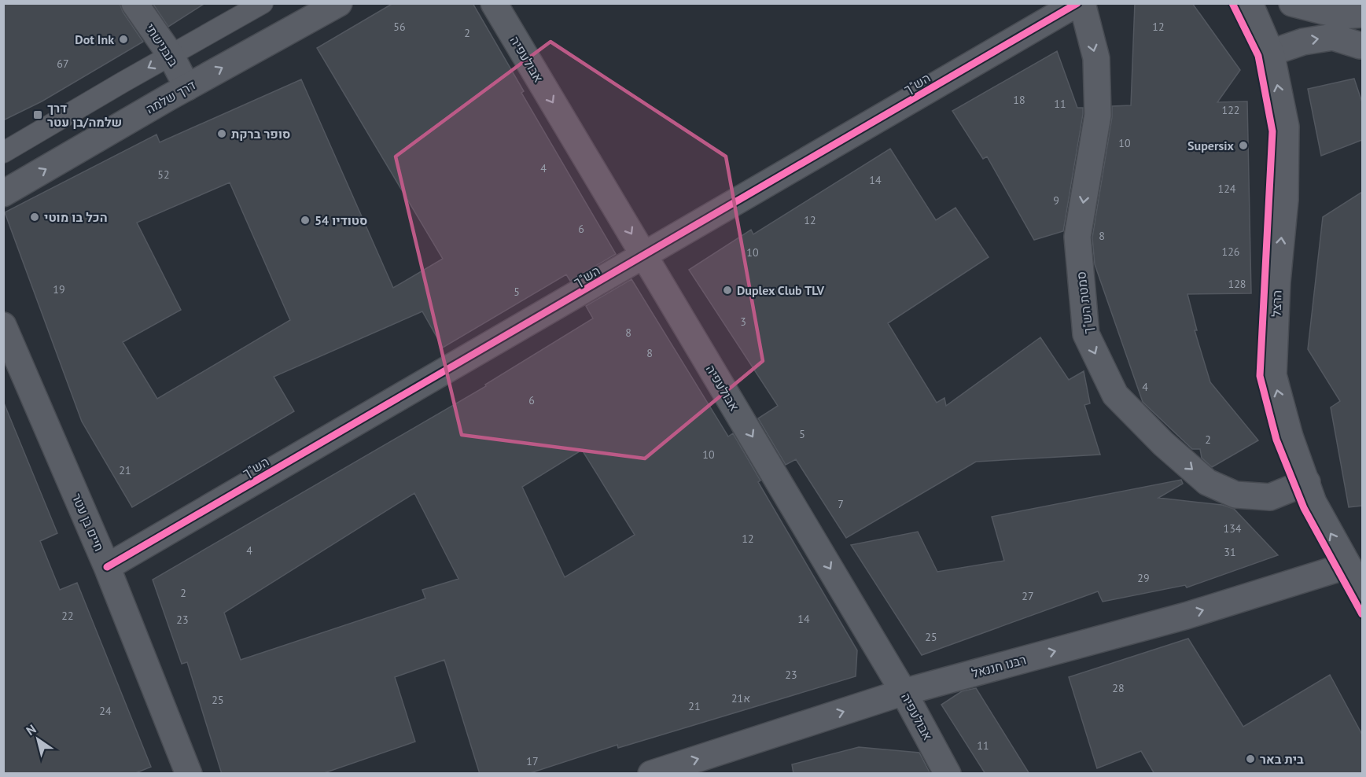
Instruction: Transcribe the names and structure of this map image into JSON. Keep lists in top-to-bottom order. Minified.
{"streets":{"street":["בנבנישתי","אבולעפיה","הש\"ך","דרך שלמה","סמטת הש\"ך","הרצל","חיים בן עטר","רבנו חננאל"]},"crossings":[["בנבנישתי","דרך שלמה"],["אבולעפיה","הש\"ך"],["אבולעפיה","רבנו חננאל"],["הש\"ך","חיים בן עטר"],["סמטת הש\"ך","הרצל"],["הרצל","רבנו חננאל"]],"one_way":["אבולעפיה","דרך שלמה","סמטת הש\"ך","הרצל","רבנו חננאל"],"places":{"other":["Dot Ink","סופר ברקת","Supersix","הכל בו מוטי","סטודיו 54","Duplex Club TLV","בית באר"],"transit":["דרך שלמה/בן עטר"]},"house_numbers":["56","12","2","67","18","11","122","10","4","52","14","124","9","12","6","8","126","10","128","19","5","3","8","8","4","6","5","2","10","21","7","134","12","4","31","29","2","27","22","14","23","25","23","28","21א","25","21","24","11","17"],"north":"top left"}
